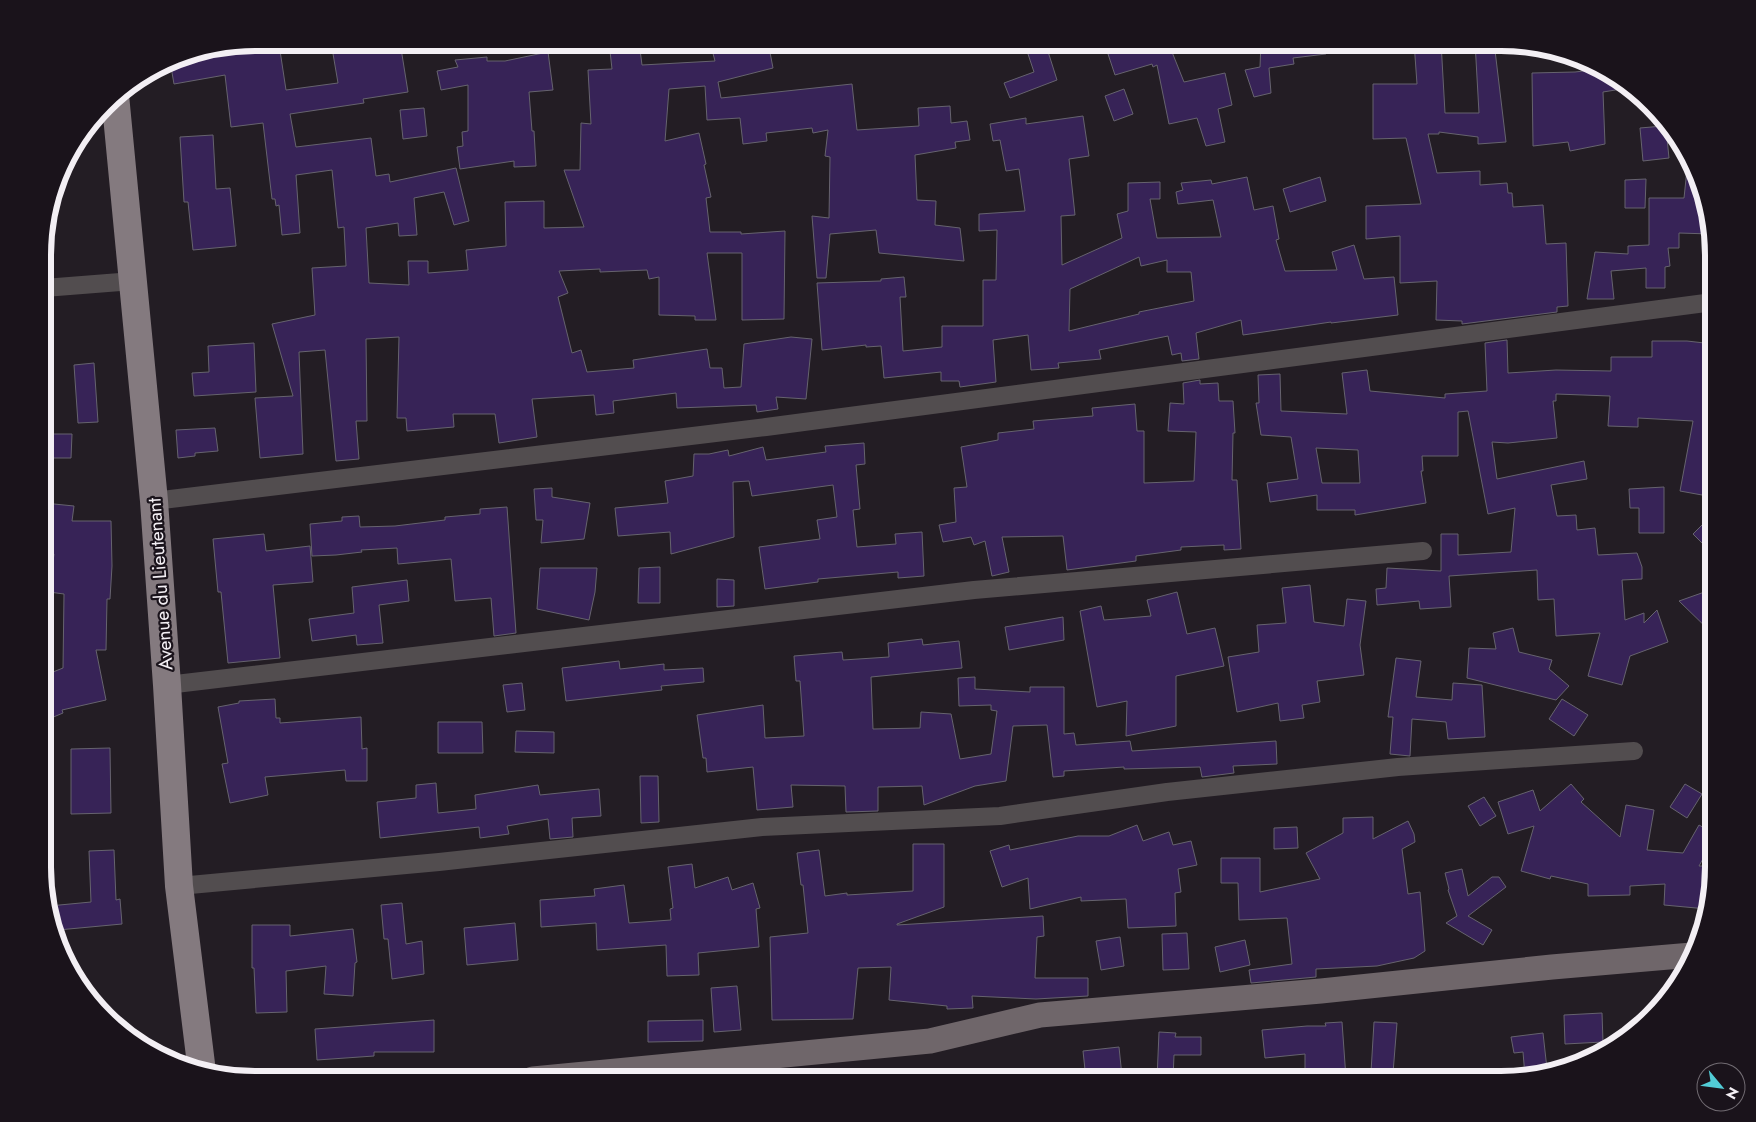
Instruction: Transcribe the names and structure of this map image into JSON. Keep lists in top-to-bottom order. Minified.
{"streets":{"main road":["Avenue du Lieutenant"]},"north":"bottom right"}
